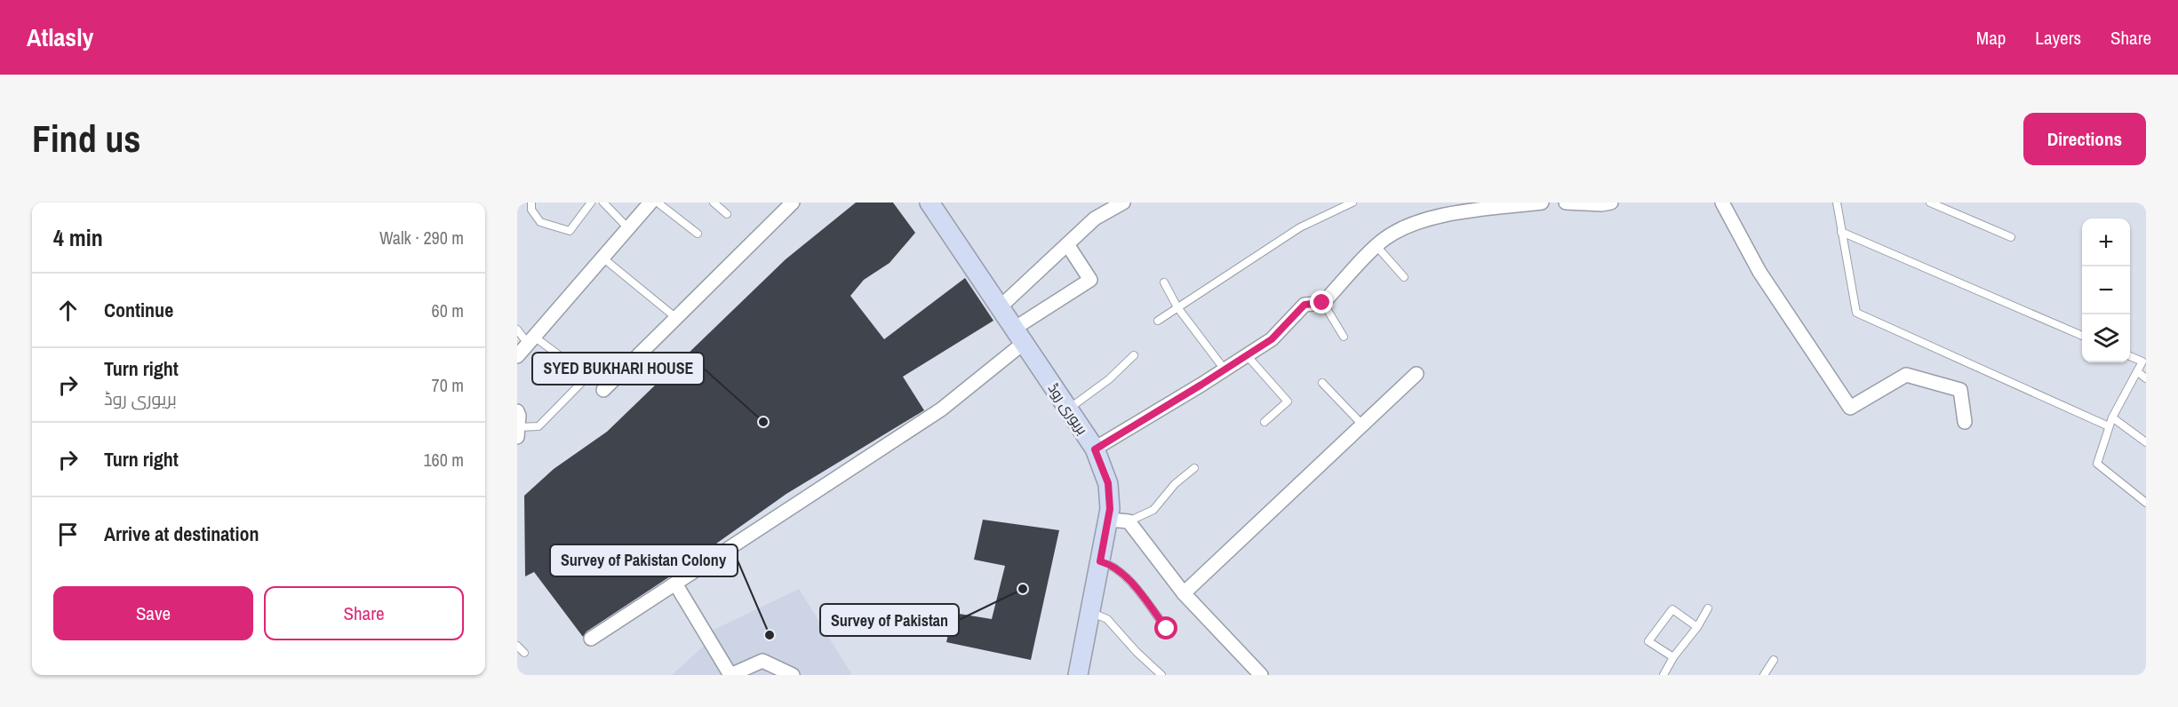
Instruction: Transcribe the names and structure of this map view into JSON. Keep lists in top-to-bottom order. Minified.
{"streets":{"main road":["بریوری روڈ"]},"places":["SYED BUKHARI HOUSE","Survey of Pakistan","Survey of Pakistan Colony"],"page":{"header":"Atlasly","nav":["Map","Layers","Share"],"buttons":["Directions",["Save","Share"]],"title":"Find us","heading":["4 min","Walk · 290 m"],"map_buttons":["+","−"],"list":[["Continue","60 m"],["Turn right","بریوری روڈ","70 m"],["Turn right","160 m"],"Arrive at destination"]}}
